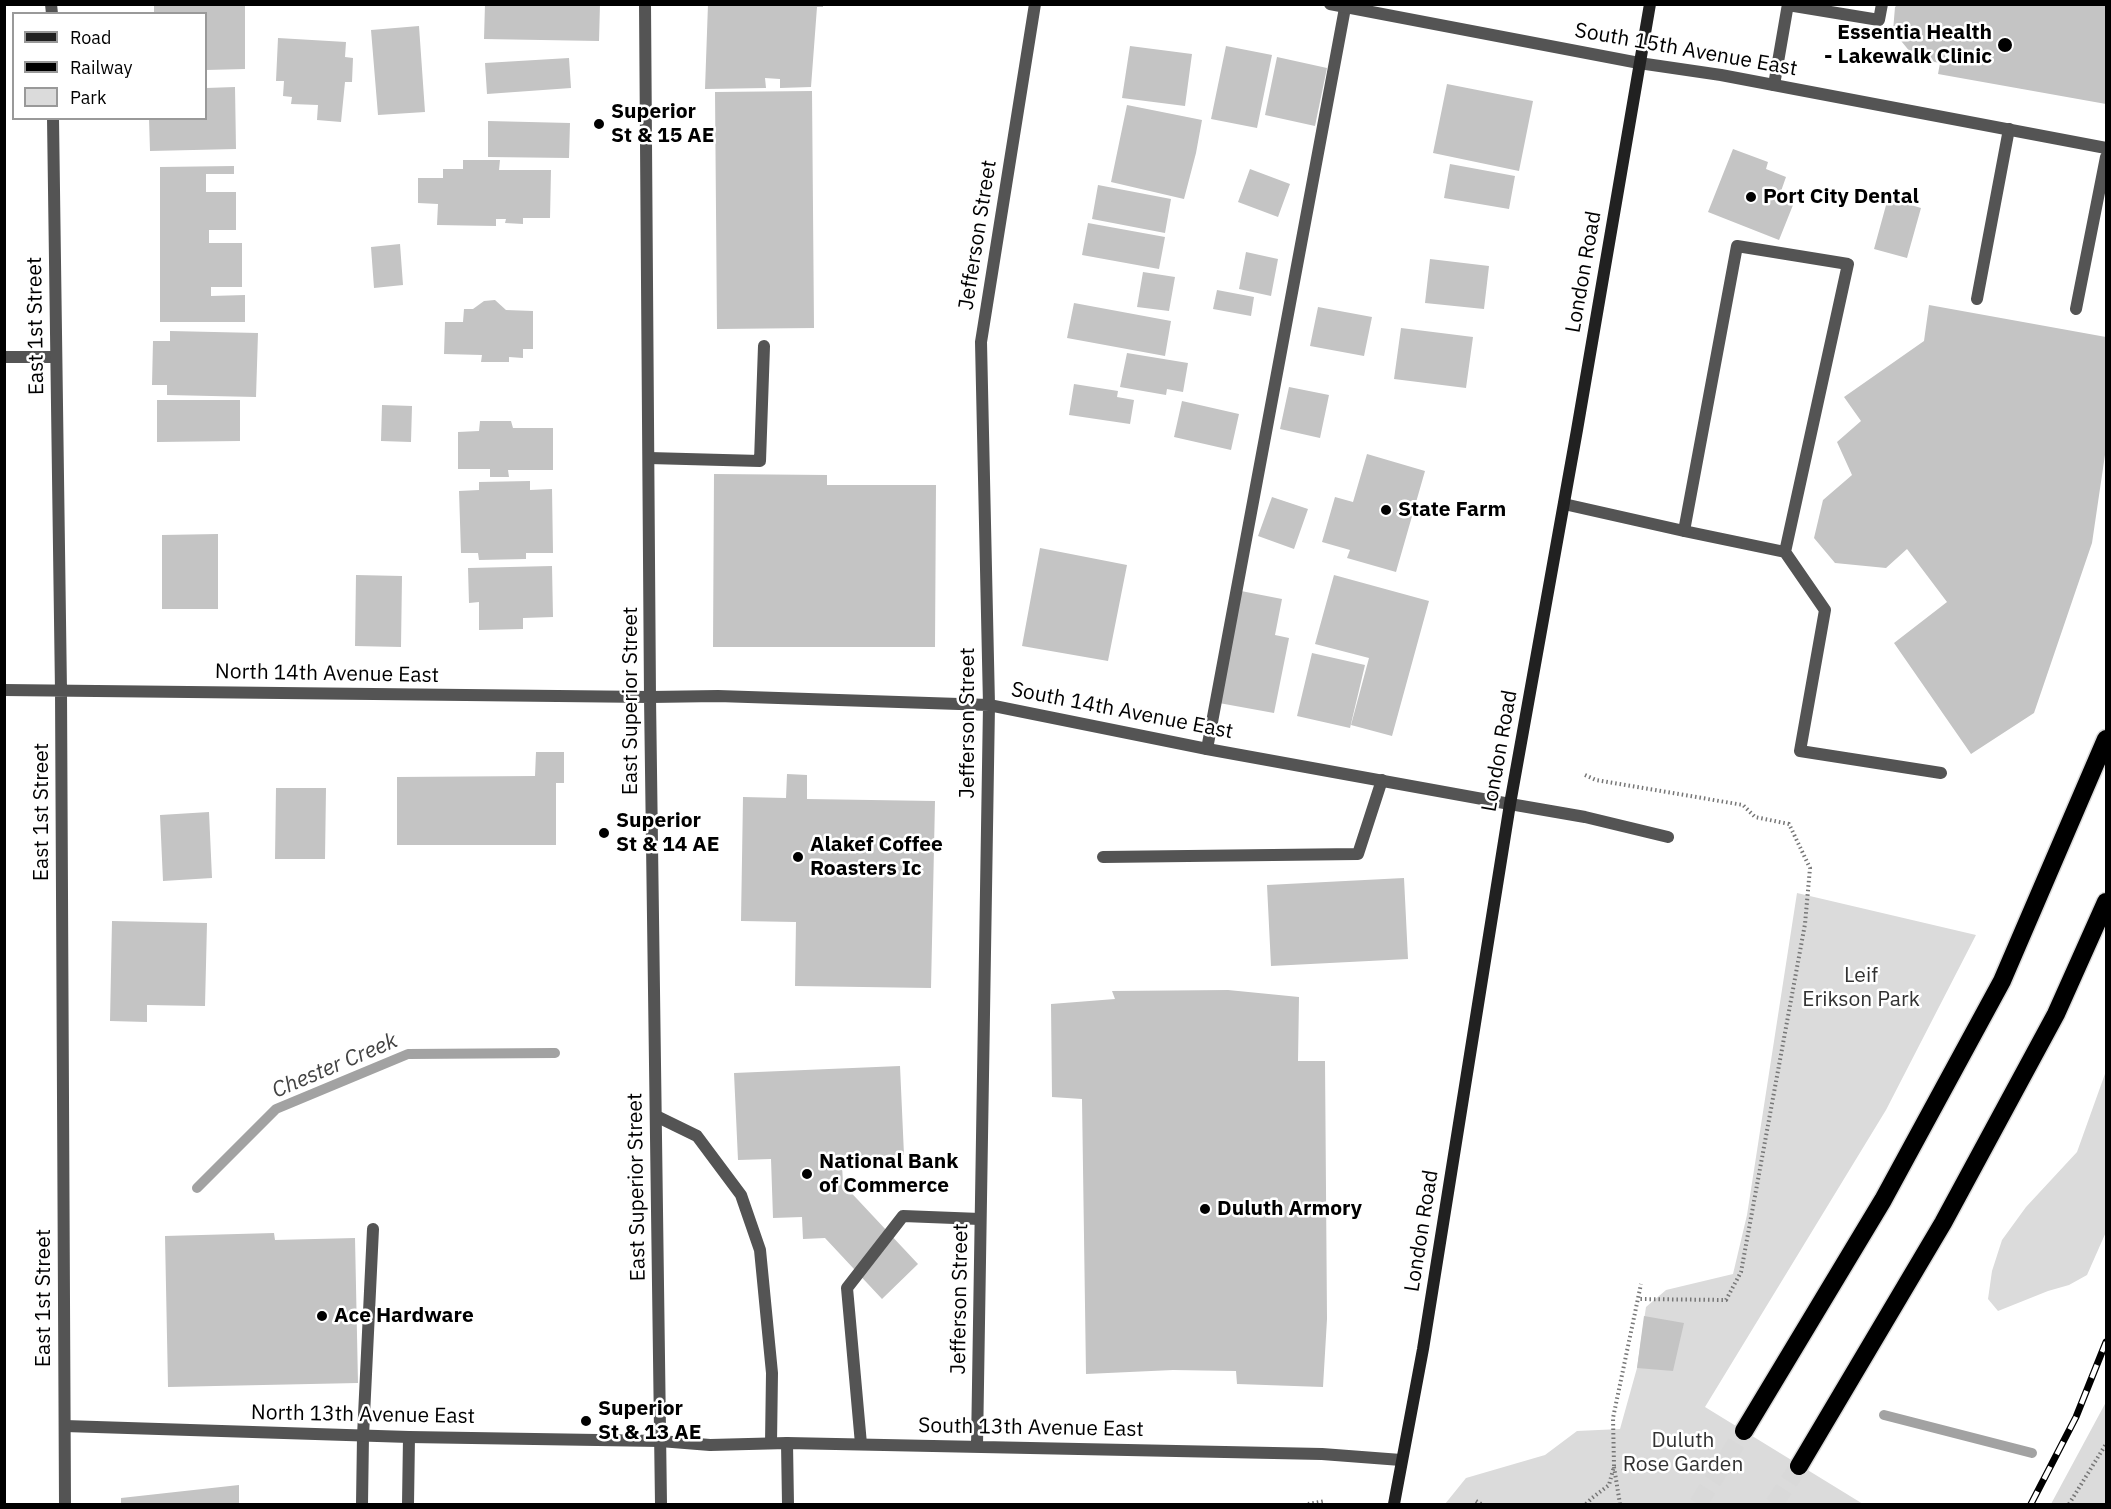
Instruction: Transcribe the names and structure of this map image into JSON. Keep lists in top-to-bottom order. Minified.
{"streets":{"main road":["London Road"],"street":["South 15th Avenue East","Jefferson Street","East 1st Street","North 14th Avenue East","East Superior Street","South 14th Avenue East","North 13th Avenue East","South 13th Avenue East"]},"crossings":[["South 15th Avenue East","London Road"],["Jefferson Street","South 14th Avenue East"],["Jefferson Street","South 13th Avenue East"],["London Road","South 14th Avenue East"],["London Road","South 13th Avenue East"],["East 1st Street","North 14th Avenue East"],["East 1st Street","North 13th Avenue East"],["North 14th Avenue East","East Superior Street"],["North 14th Avenue East","South 14th Avenue East"],["East Superior Street","South 14th Avenue East"],["East Superior Street","North 13th Avenue East"],["East Superior Street","South 13th Avenue East"],["North 13th Avenue East","South 13th Avenue East"]],"water":["Chester Creek"],"parks":["Leif Erikson Park","Duluth Rose Garden"],"places":["Essentia Health - Lakewalk Clinic","Superior St & 15 AE","Port City Dental","State Farm","Superior St & 14 AE","Alakef Coffee Roasters Ic","National Bank of Commerce","Duluth Armory","Ace Hardware","Superior St & 13 AE"],"legend":["Road","Railway","Park"]}
